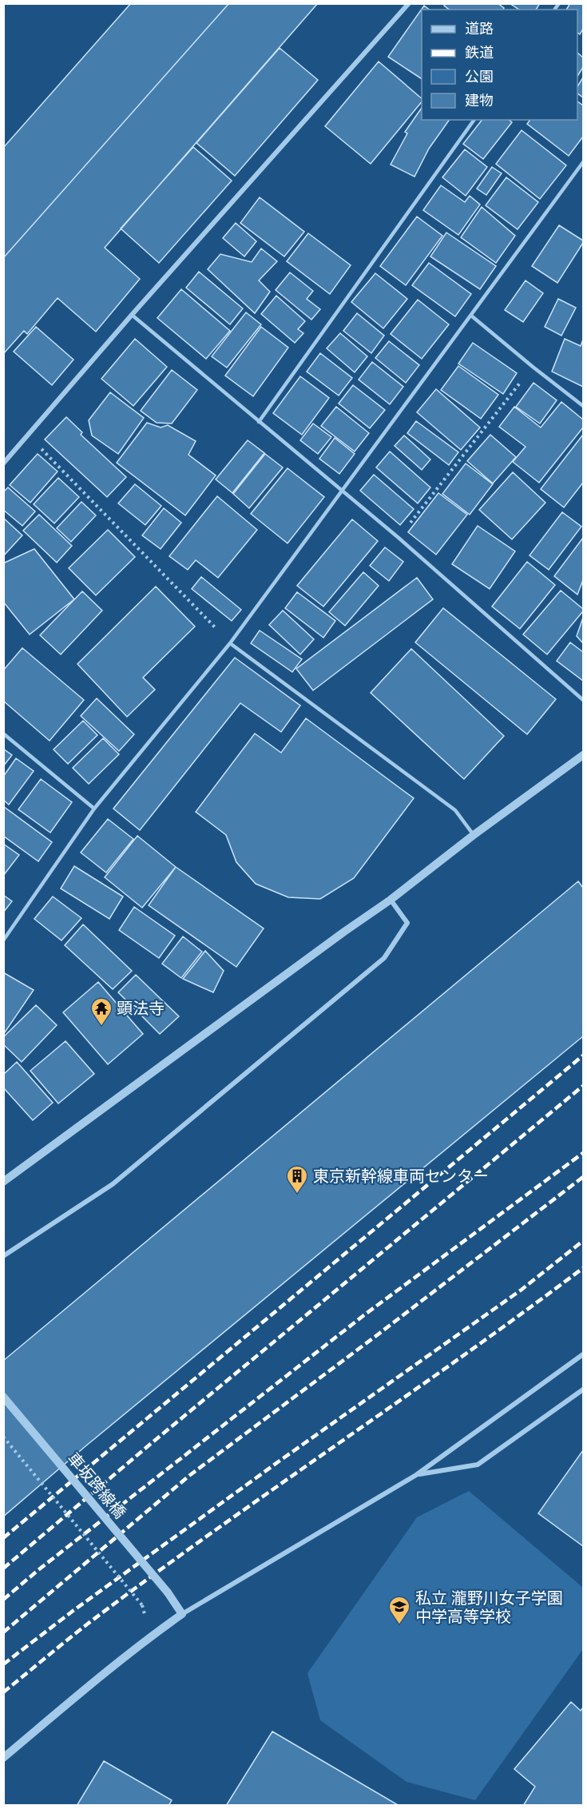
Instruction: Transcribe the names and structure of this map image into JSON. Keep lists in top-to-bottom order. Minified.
{"streets":{"street":["車坂跨線橋"]},"places":{"temple":["顕法寺"],"building":["東京新幹線車両センター"],"school or university":["私立 瀧野川女子学園 中学高等学校"]},"legend":["道路","鉄道","公園","建物"]}
